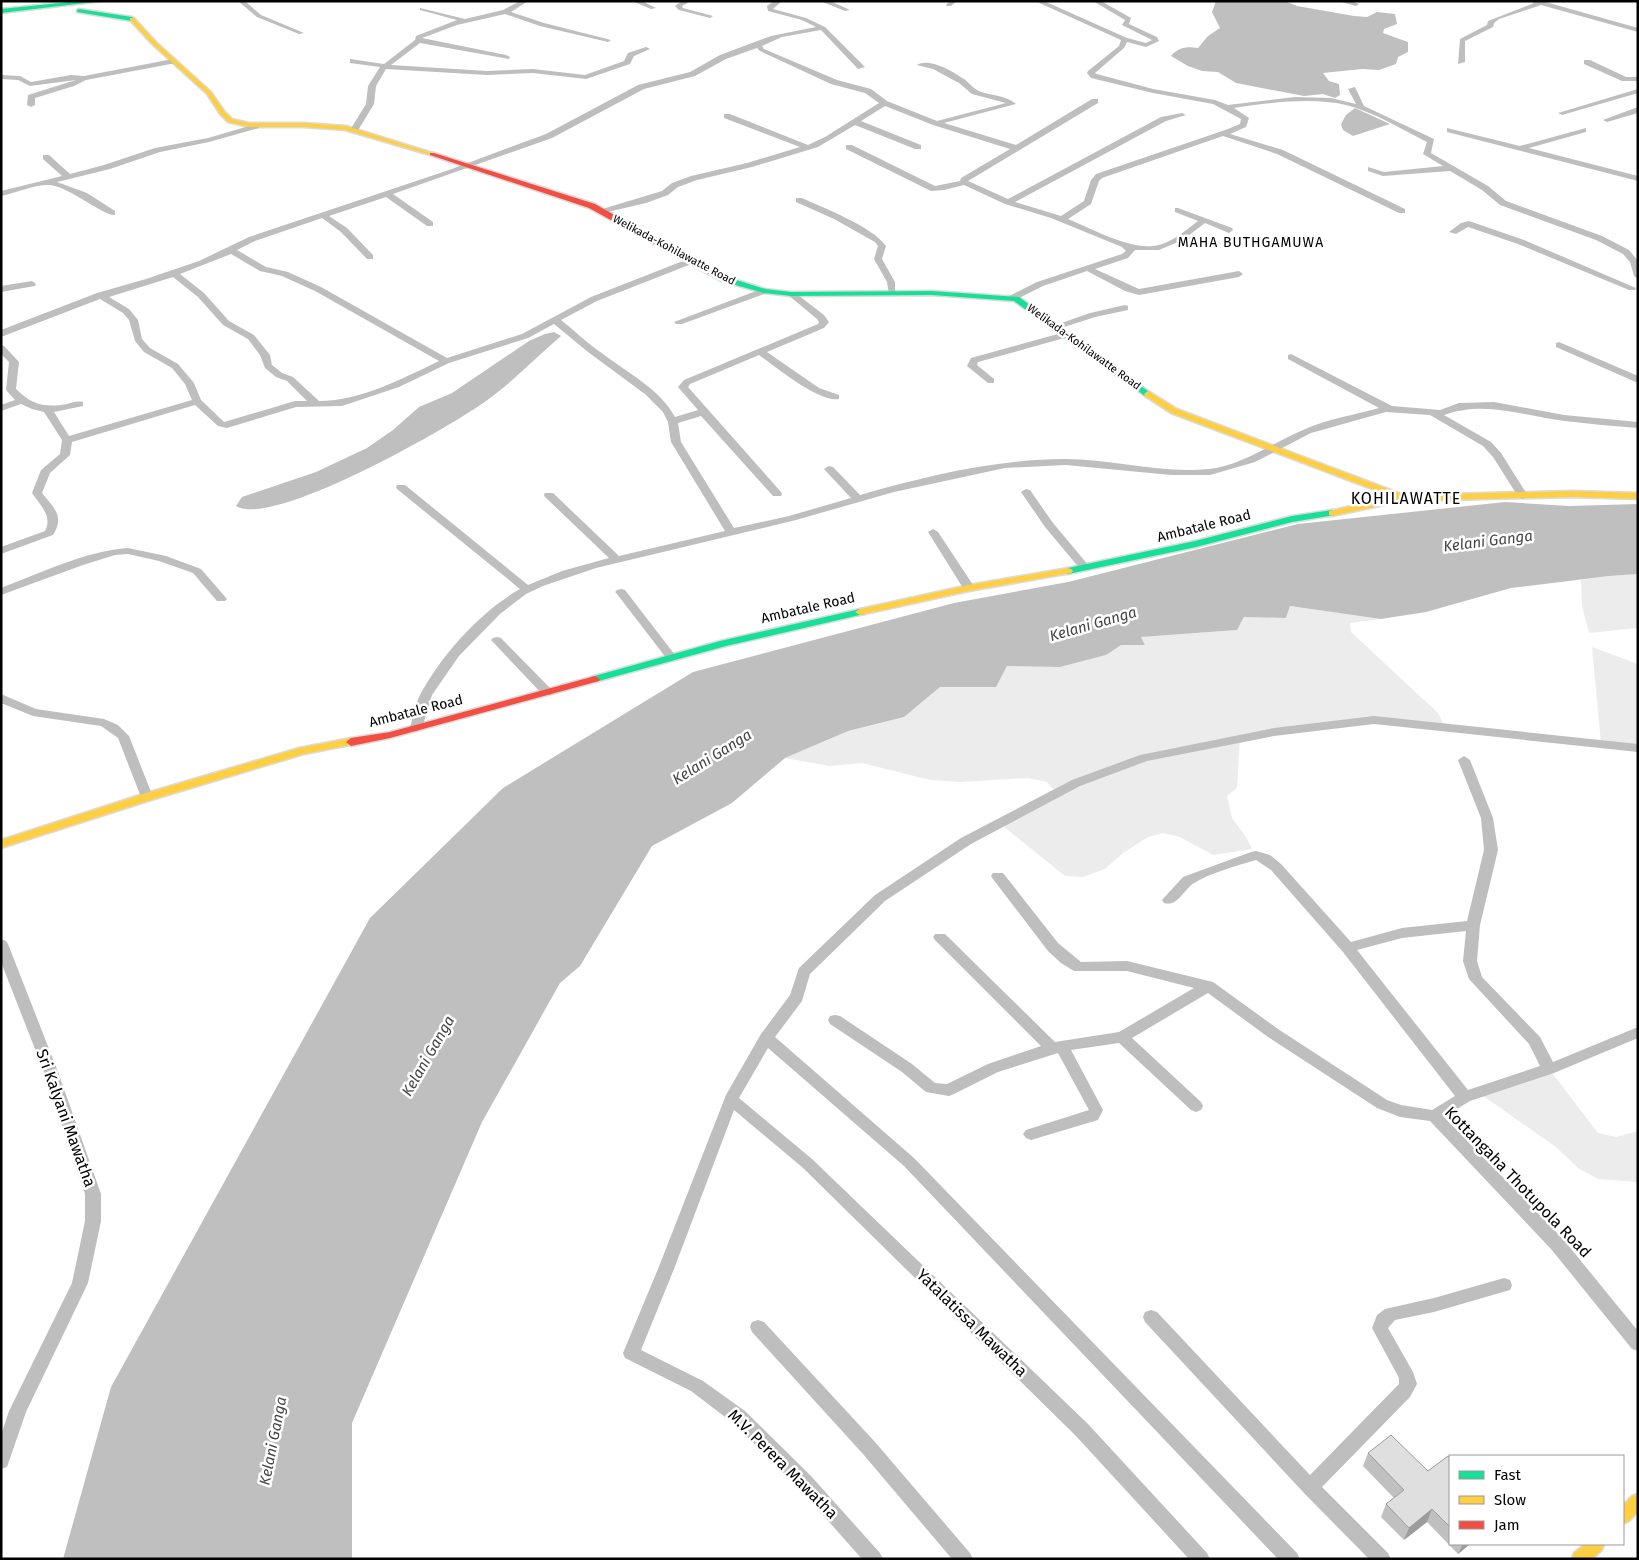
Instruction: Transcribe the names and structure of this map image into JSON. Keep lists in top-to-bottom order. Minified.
{"streets":{"main road":["Welikada-Kohilawatte Road","Ambatale Road"],"street":["Sri Kalyani Mawatha","Kottangaha Thotupola Road","Yatalatissa Mawatha","M.V. Perera Mawatha"]},"crossings":[["Welikada-Kohilawatte Road","Ambatale Road"],["Yatalatissa Mawatha","M.V. Perera Mawatha"]],"districts":["MAHA BUTHGAMUWA","KOHILAWATTE"],"water":["Kelani Ganga"],"legend":["Fast","Slow","Jam"]}
